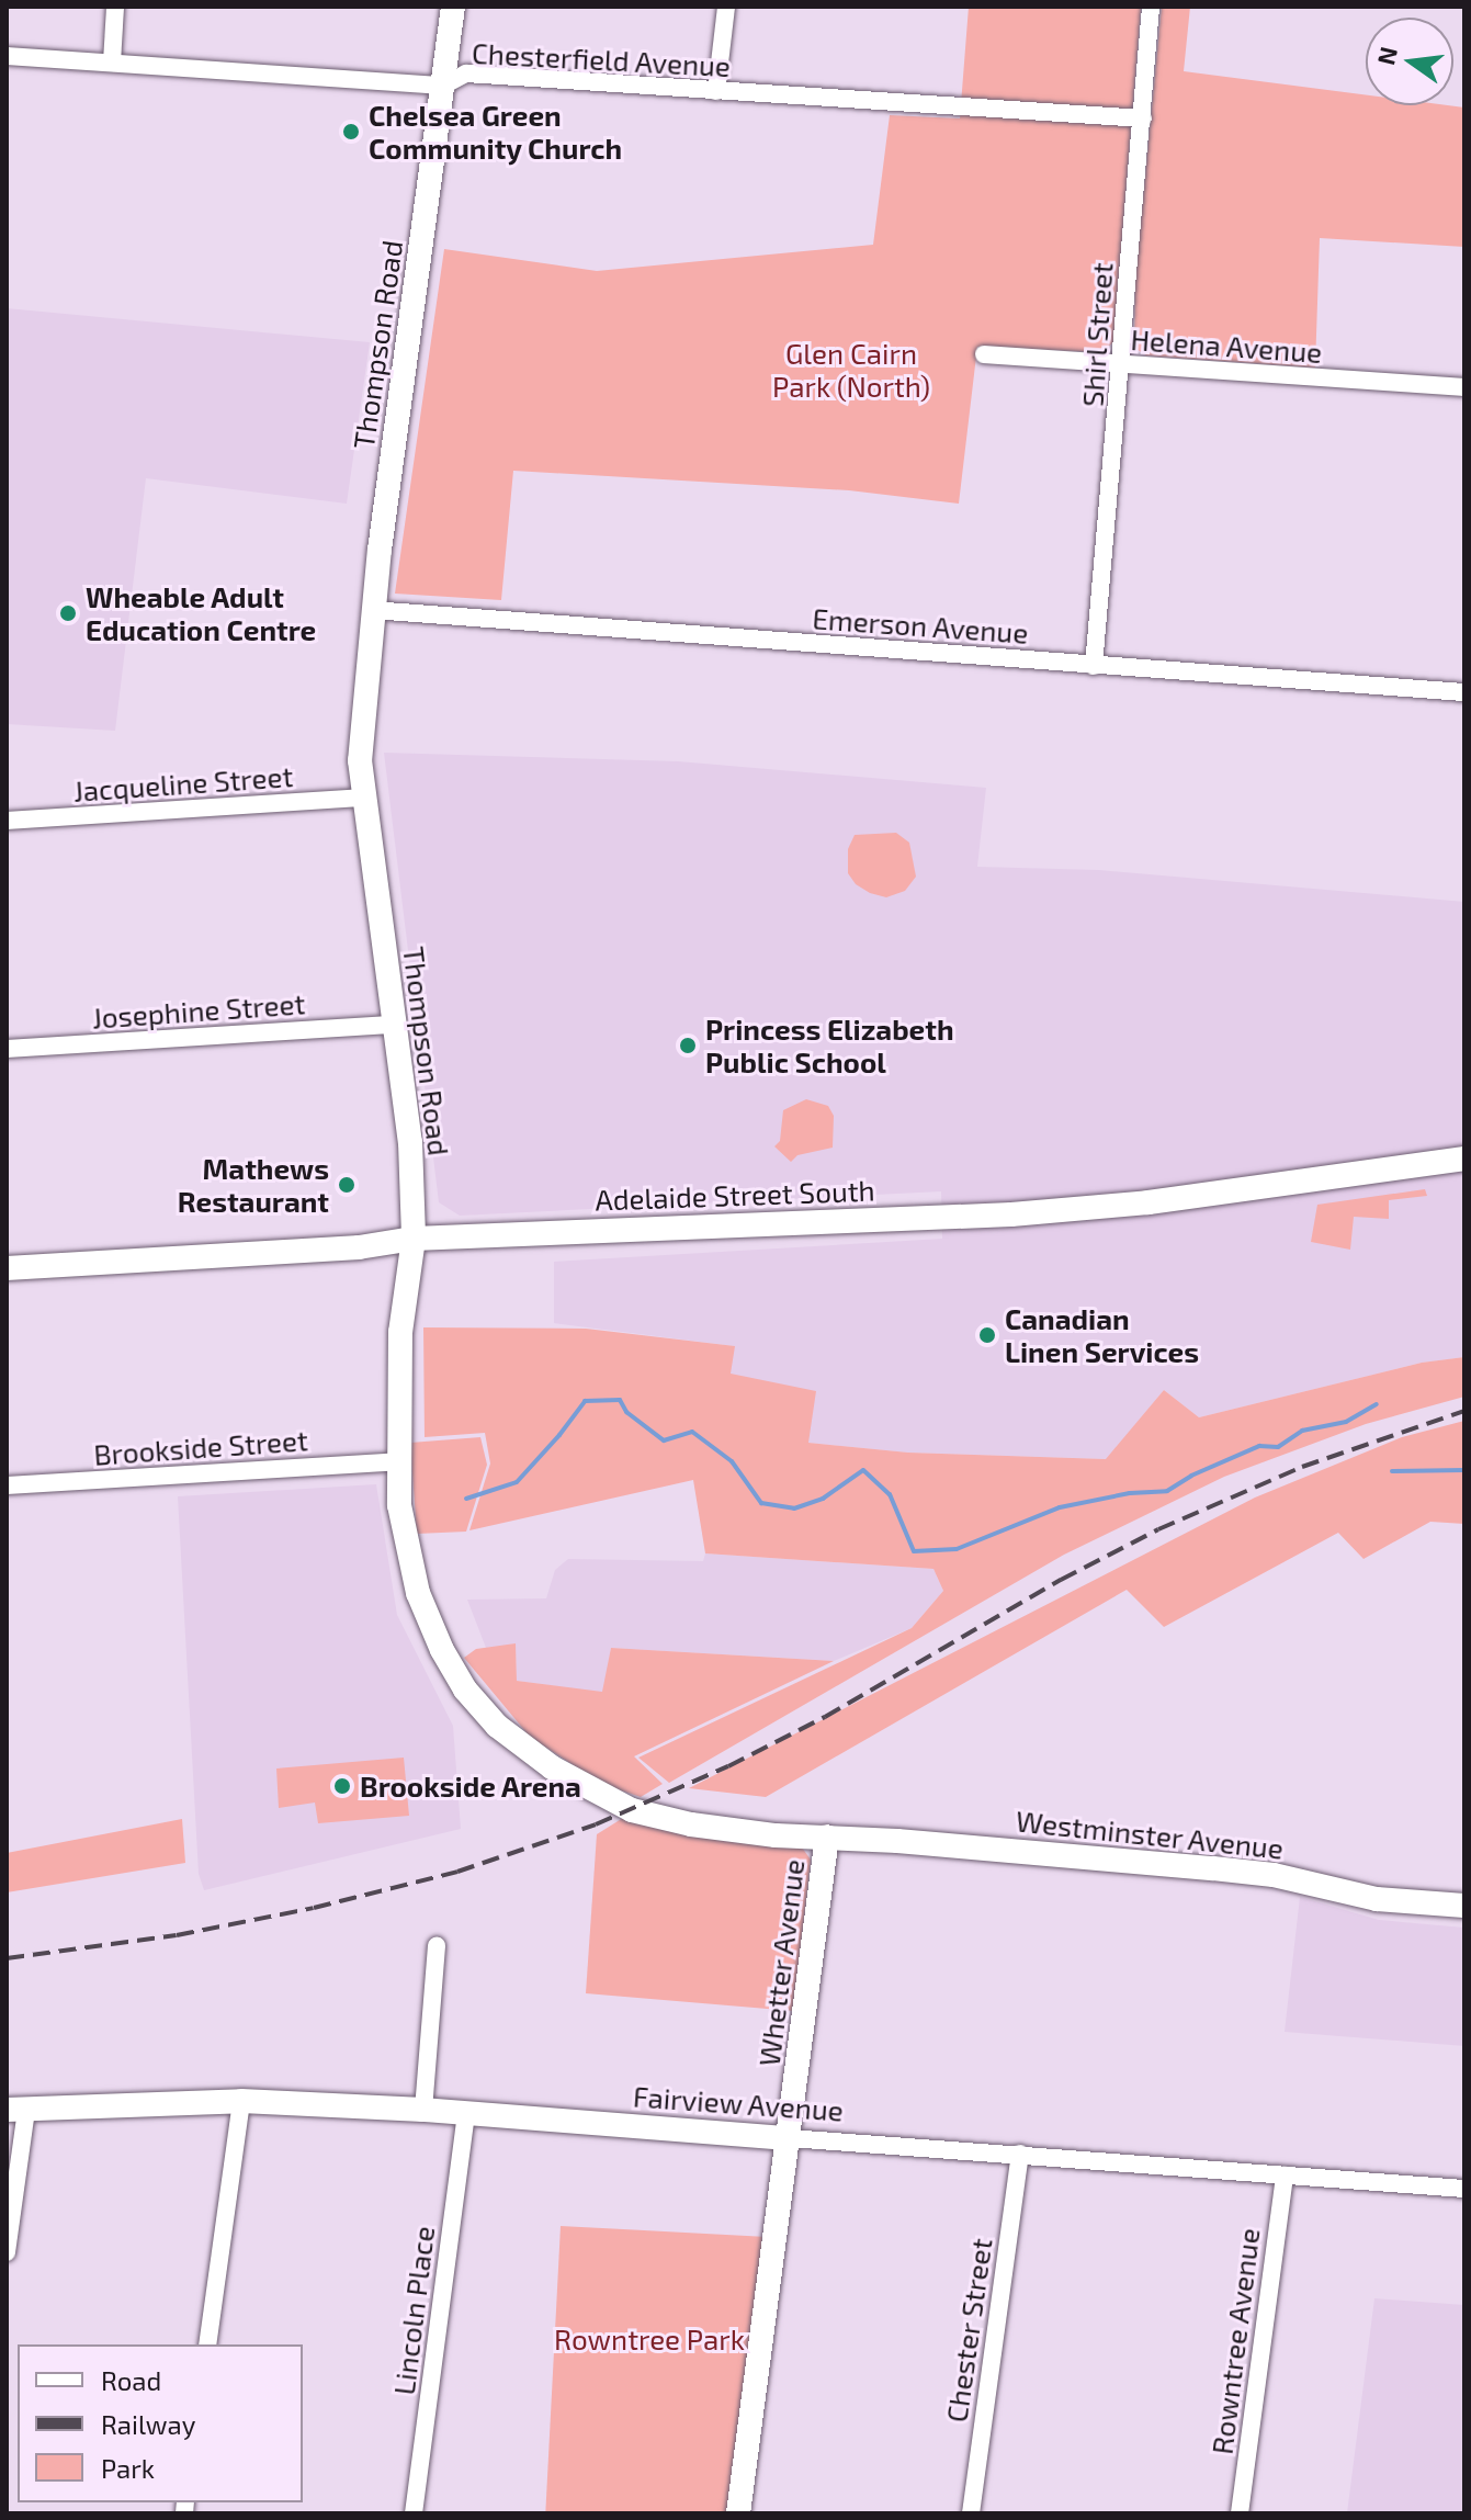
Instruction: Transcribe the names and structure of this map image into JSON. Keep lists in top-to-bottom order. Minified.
{"streets":{"street":["Chesterfield Avenue","Shirl Street","Thompson Road","Helena Avenue","Emerson Avenue","Jacqueline Street","Josephine Street","Adelaide Street South","Brookside Street","Westminster Avenue","Whetter Avenue","Fairview Avenue","Lincoln Place","Chester Street","Rowntree Avenue"]},"crossings":[["Chesterfield Avenue","Shirl Street"],["Chesterfield Avenue","Thompson Road"],["Shirl Street","Helena Avenue"],["Shirl Street","Emerson Avenue"],["Thompson Road","Emerson Avenue"],["Thompson Road","Jacqueline Street"],["Thompson Road","Josephine Street"],["Thompson Road","Adelaide Street South"],["Thompson Road","Brookside Street"],["Thompson Road","Westminster Avenue"],["Thompson Road","Whetter Avenue"],["Westminster Avenue","Whetter Avenue"],["Whetter Avenue","Fairview Avenue"],["Fairview Avenue","Lincoln Place"],["Fairview Avenue","Chester Street"],["Fairview Avenue","Rowntree Avenue"]],"parks":["Glen Cairn Park (North)","Rowntree Park"],"places":["Chelsea Green Community Church","Wheable Adult Education Centre","Princess Elizabeth Public School","Mathews Restaurant","Canadian Linen Services","Brookside Arena"],"legend":["Road","Railway","Park"],"north":"left"}
